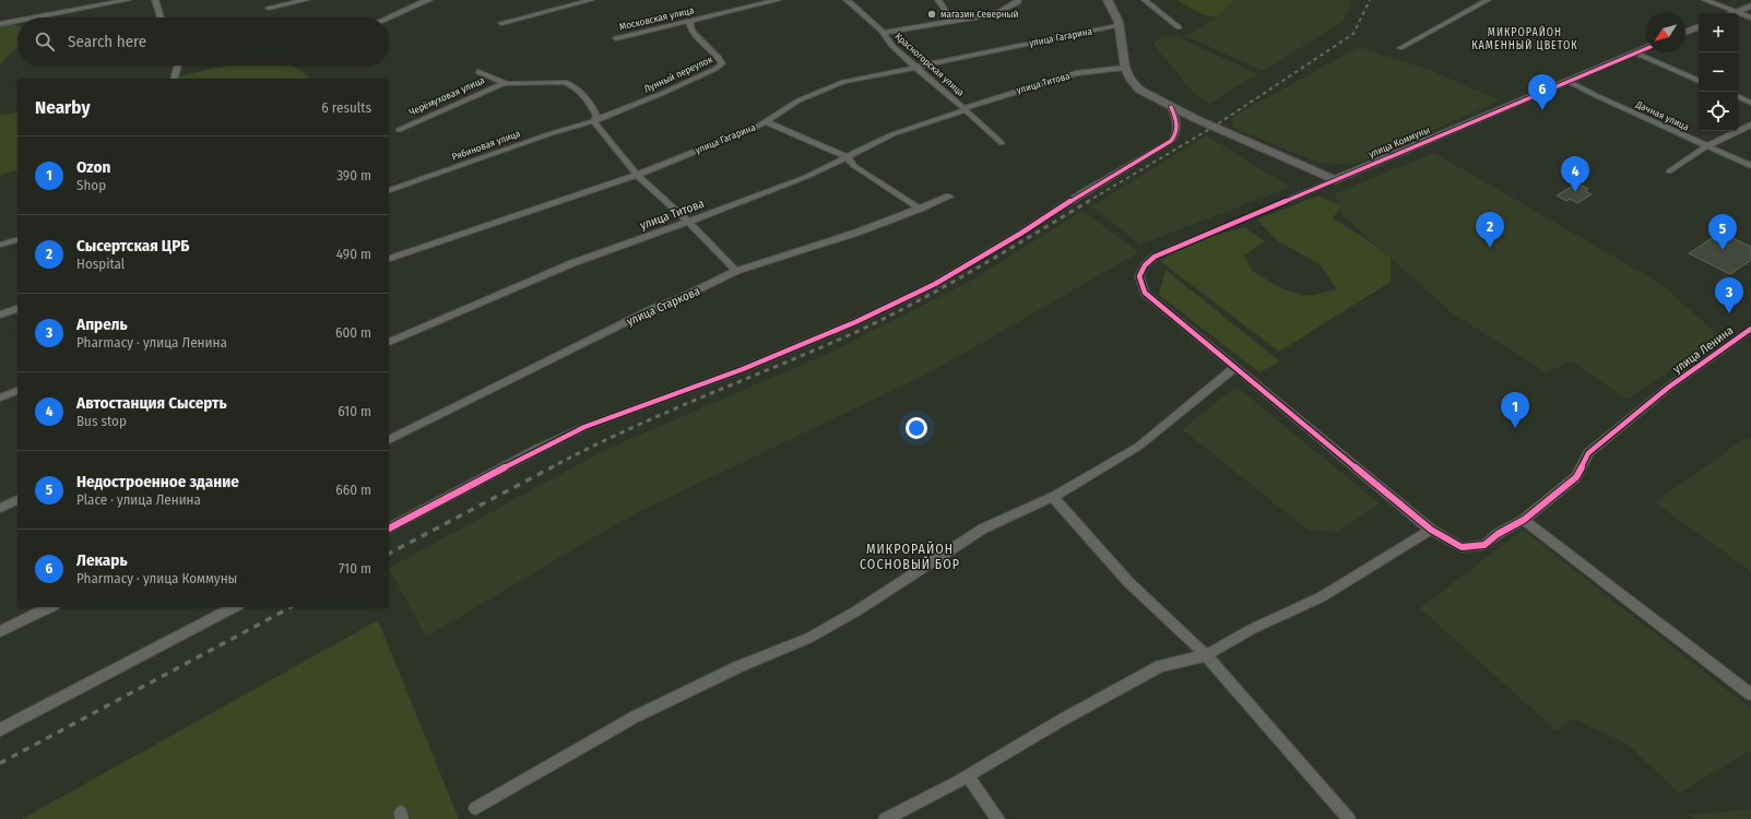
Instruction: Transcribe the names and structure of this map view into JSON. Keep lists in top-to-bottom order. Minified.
{"streets":{"street":["Московская улица","улица Гагарина","Красногорская улица","Лунный переулок","улица Титова","Черёмуховая улица","Дачная улица","улица Коммуны","Рябиновая улица","улица Старкова","улица Ленина"]},"crossings":[["Московская улица","Лунный переулок"],["улица Гагарина","Красногорская улица"],["Красногорская улица","улица Титова"],["Лунный переулок","Рябиновая улица"],["Дачная улица","улица Коммуны"],["улица Коммуны","улица Ленина"]],"districts":["МИКРОРАЙОН КАМЕННЫЙ ЦВЕТОК","МИКРОРАЙОН СОСНОВЫЙ БОР"],"places":["магазин Северный"],"north":"bottom left","page":{"map_buttons":["+","−"],"search":"Search here","pins":["6","4","2","5","3","1"],"heading":["Nearby","6 results"],"list":[{"mark":"1","name":"Ozon","note":"Shop","value":"390 m"},{"mark":"2","name":"Сысертская ЦРБ","note":"Hospital","value":"490 m"},{"mark":"3","name":"Апрель","note":"Pharmacy · улица Ленина","value":"600 m"},{"mark":"4","name":"Автостанция Сысерть","note":"Bus stop","value":"610 m"},{"mark":"5","name":"Недостроенное здание","note":"Place · улица Ленина","value":"660 m"},{"mark":"6","name":"Лекарь","note":"Pharmacy · улица Коммуны","value":"710 m"}]}}
